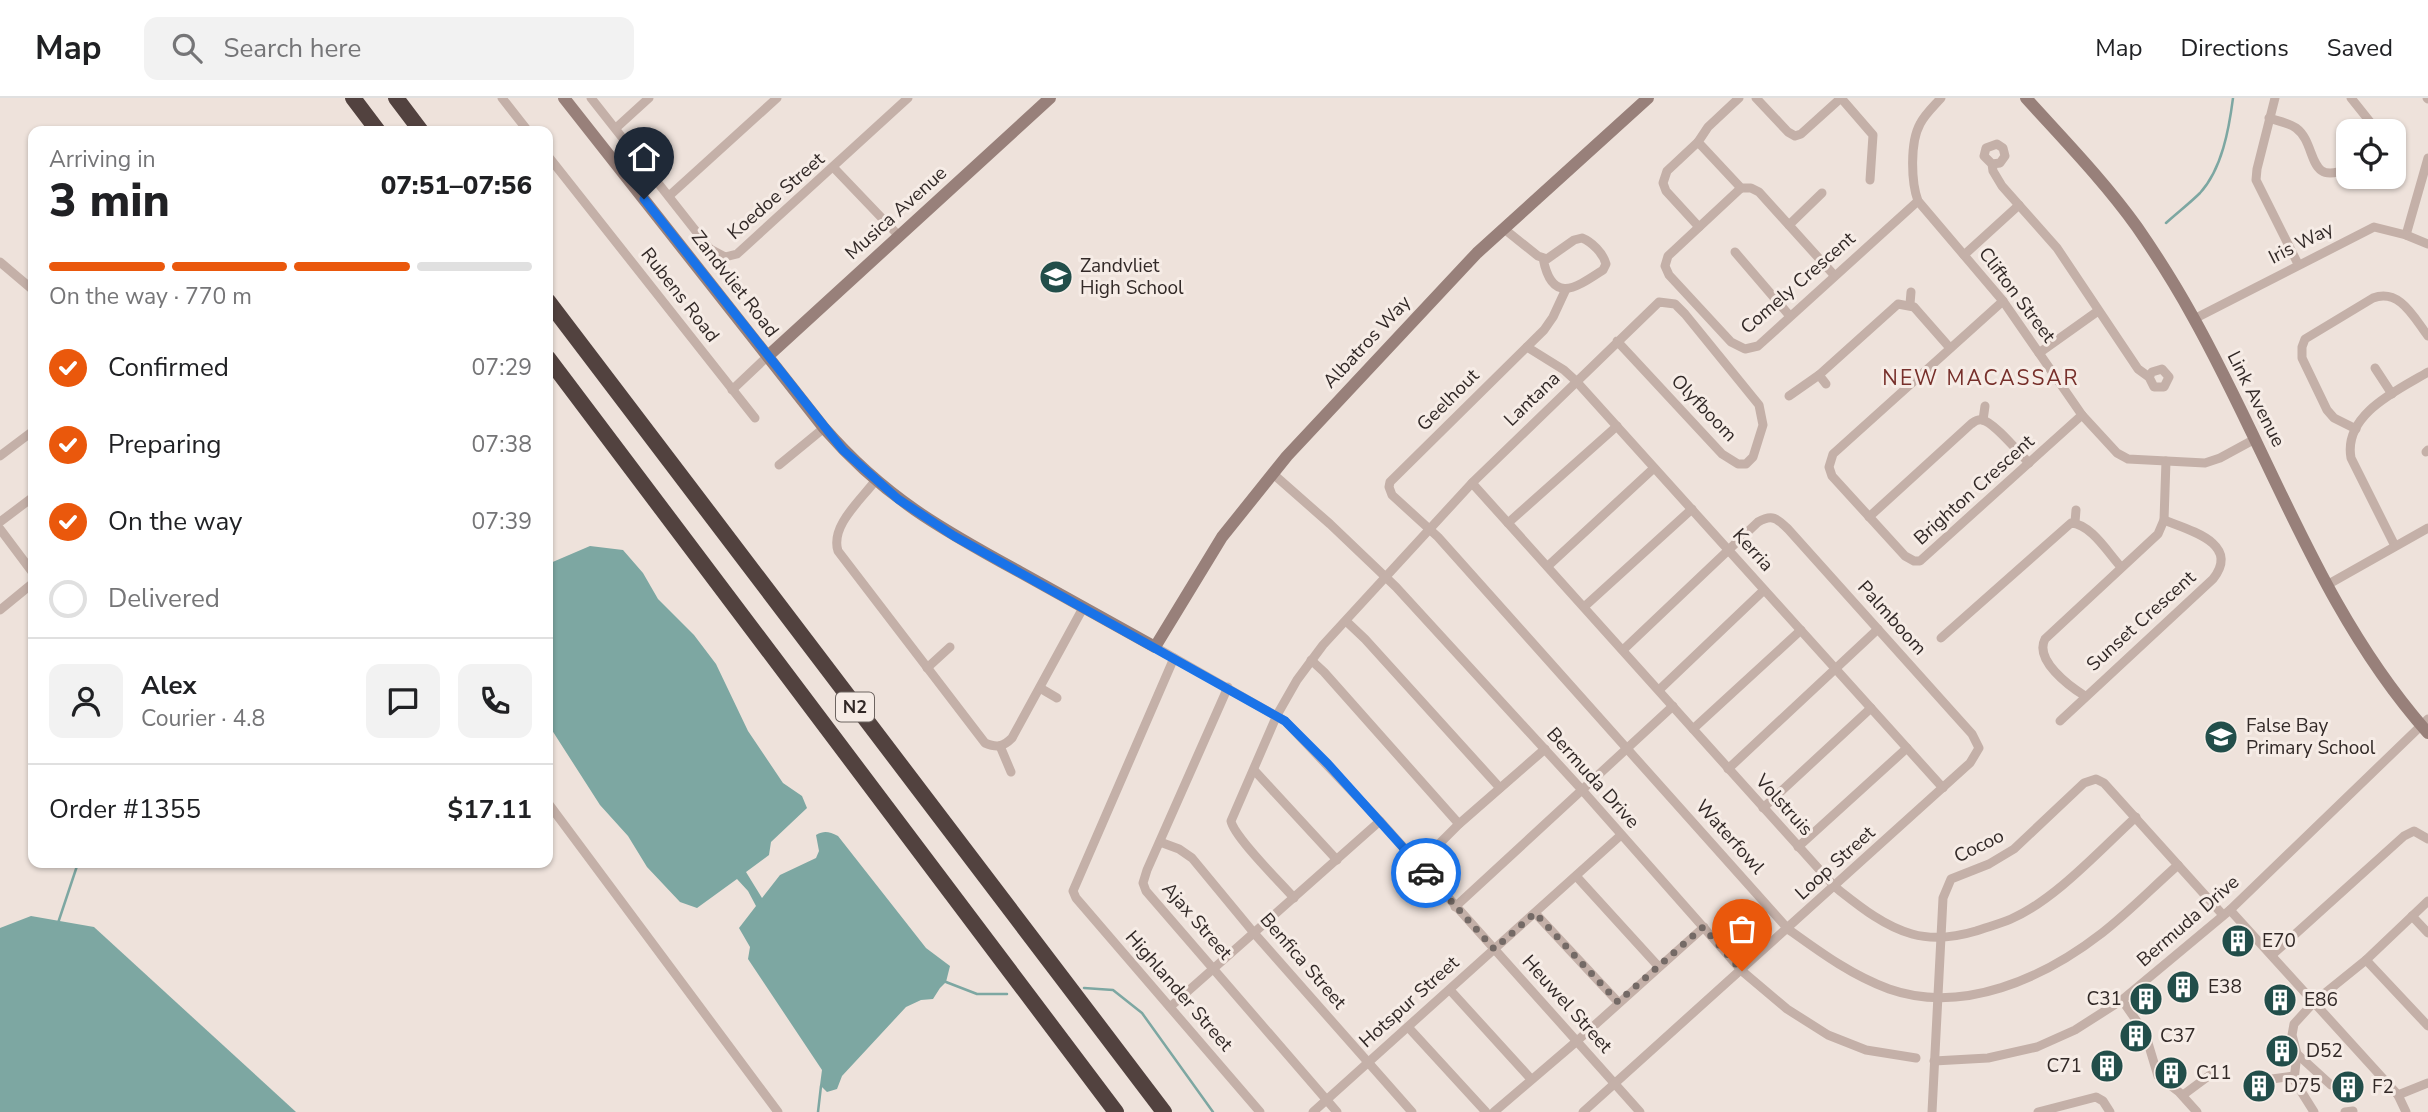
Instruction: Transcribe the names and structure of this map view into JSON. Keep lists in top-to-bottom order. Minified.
{"streets":{"highway":["N2"],"street":["Koedoe Street","Musica Avenue","Iris Way","Comely Crescent","Zandvliet Road","Rubens Road","Clifton Street","Albatros Way","Lantana","Link Avenue","Geelhout","Olyfboom","Brighton Crescent","Kerria","Palmboom","Sunset Crescent","Bermuda Drive","Volstruis","Waterfowl","Cocoo","Loop Street","Ajax Street","Benfica Street","Highlander Street","Hotspur Street","Heuwel Street"]},"crossings":[["Musica Avenue","Zandvliet Road"],["Iris Way","Link Avenue"],["Comely Crescent","Clifton Street"],["Zandvliet Road","Albatros Way"],["Zandvliet Road","Heuwel Street"],["Clifton Street","Link Avenue"],["Clifton Street","Brighton Crescent"],["Albatros Way","Bermuda Drive"],["Albatros Way","Heuwel Street"],["Lantana","Geelhout"],["Lantana","Olyfboom"],["Lantana","Kerria"],["Lantana","Bermuda Drive"],["Lantana","Volstruis"],["Lantana","Waterfowl"],["Lantana","Heuwel Street"],["Link Avenue","Bermuda Drive"],["Geelhout","Kerria"],["Geelhout","Waterfowl"],["Kerria","Palmboom"],["Kerria","Loop Street"],["Palmboom","Loop Street"],["Bermuda Drive","Cocoo"],["Bermuda Drive","Loop Street"],["Bermuda Drive","Hotspur Street"],["Volstruis","Cocoo"],["Volstruis","Loop Street"],["Waterfowl","Cocoo"],["Waterfowl","Loop Street"],["Loop Street","Heuwel Street"],["Ajax Street","Benfica Street"],["Ajax Street","Hotspur Street"],["Ajax Street","Heuwel Street"],["Benfica Street","Hotspur Street"],["Highlander Street","Heuwel Street"],["Hotspur Street","Heuwel Street"]],"districts":["NEW MACASSAR"],"places":{"school or university":["Zandvliet High School","False Bay Primary School"],"building":["E70","E38","C31","E86","C37","D52","C71","C11","D75","F2"]},"page":{"header":"Map","search":"Search here","nav":["Map","Directions","Saved"],"heading":["3 min","Arriving in","07:51–07:56"],"panel":["Alex","Courier · 4.8","Order #1355","$17.11"],"bar":"On the way · 770 m","list":[["Confirmed","07:29"],["Preparing","07:38"],["On the way","07:39"],"Delivered"]}}
